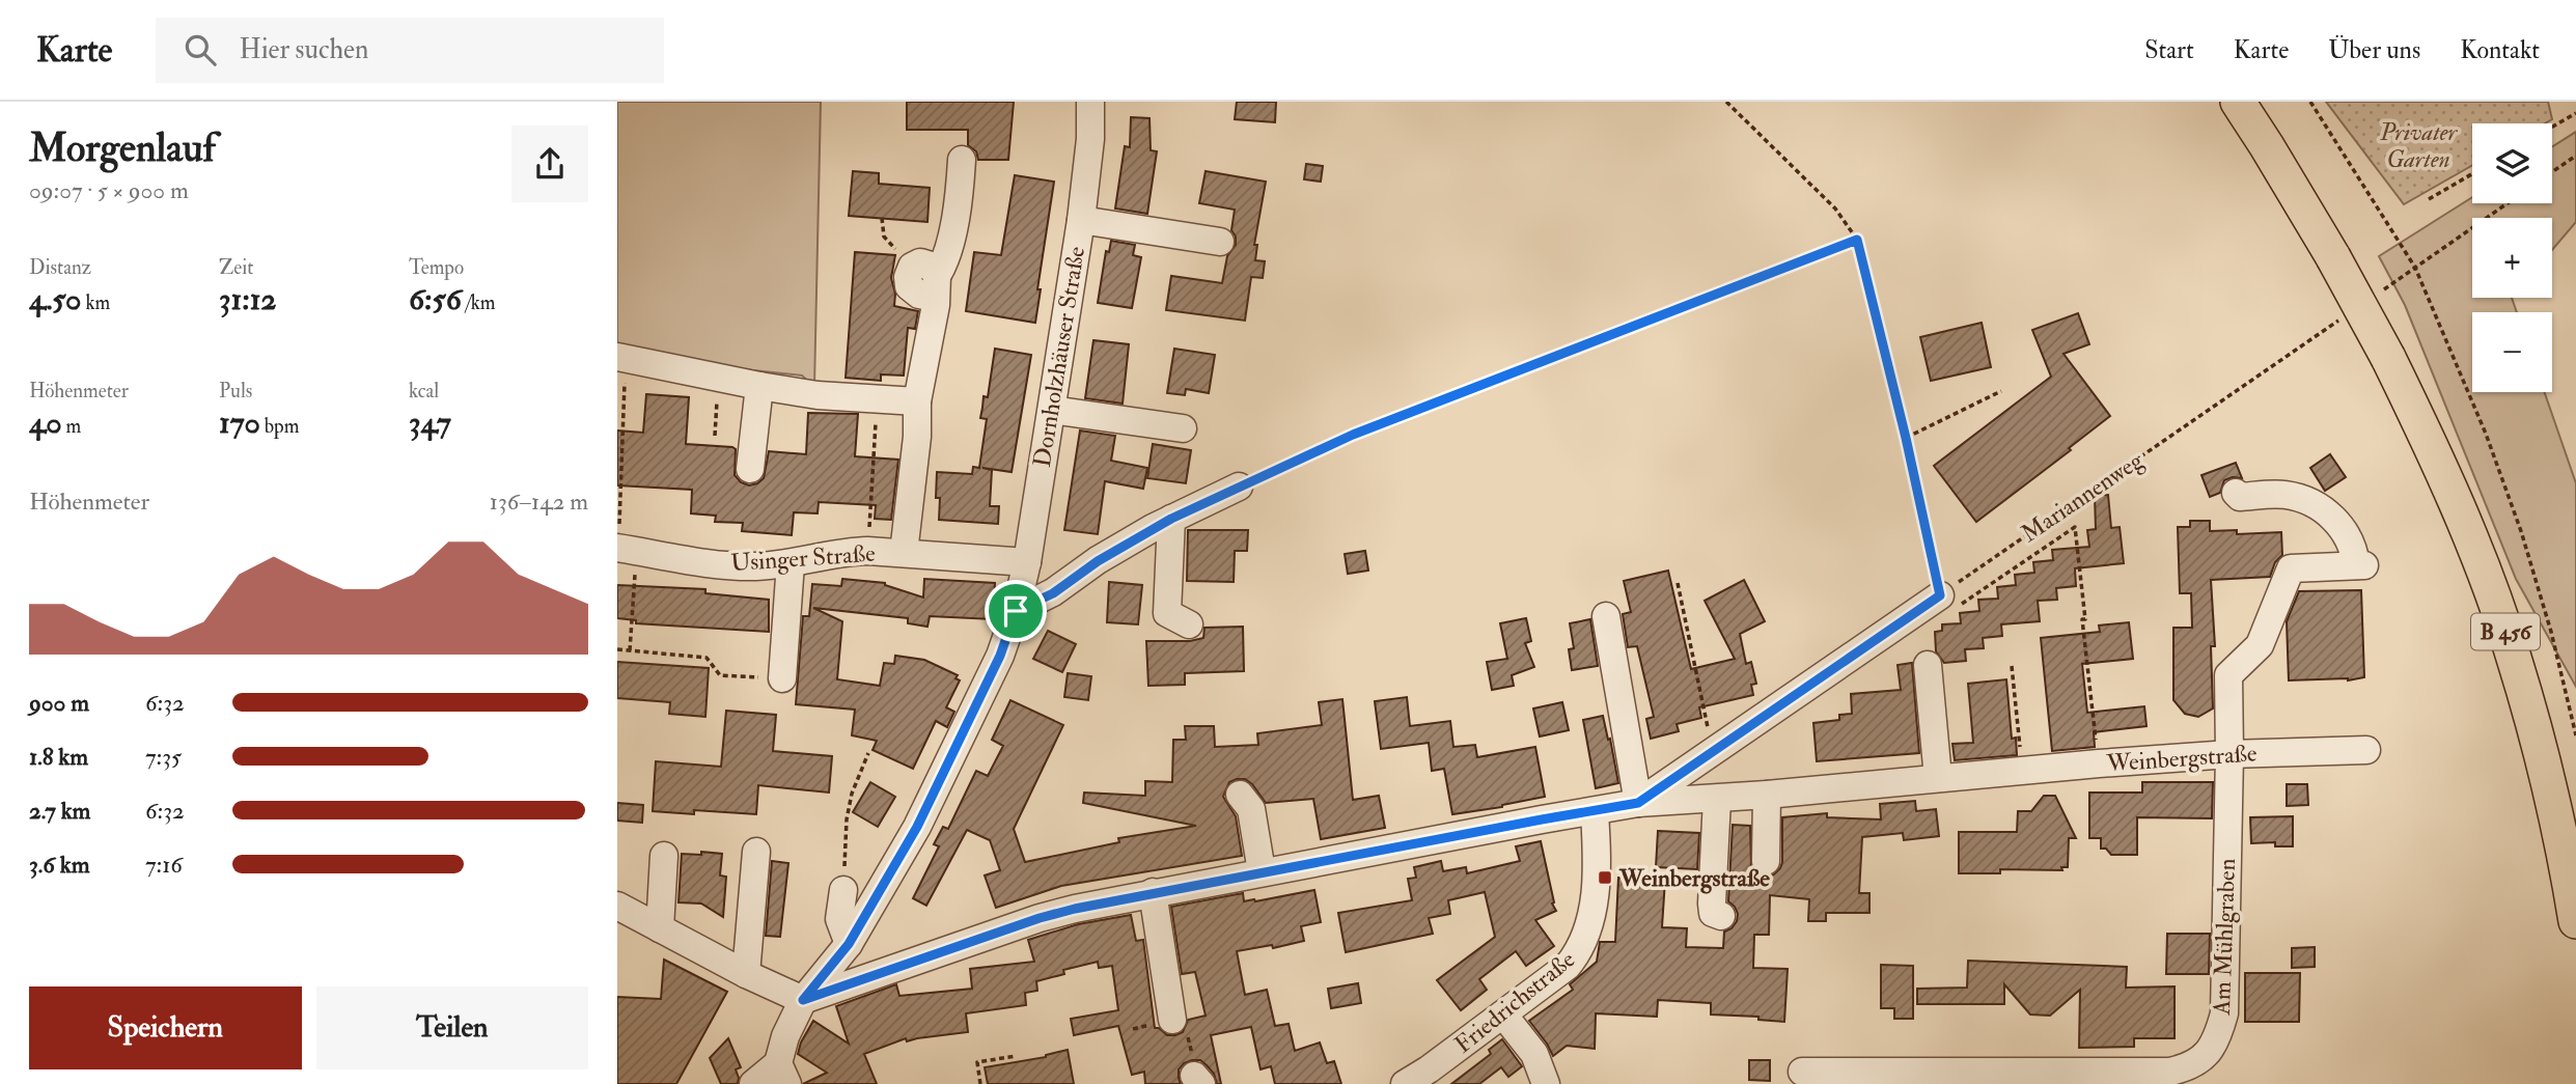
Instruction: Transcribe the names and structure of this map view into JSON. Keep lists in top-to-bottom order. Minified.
{"streets":{"main road":["B 456"],"street":["Dornholzhäuser Straße","Usinger Straße","Weinbergstraße","Am Mühlgraben","Friedrichstraße"],"path":["Mariannenweg"]},"crossings":[["Dornholzhäuser Straße","Usinger Straße"],["Dornholzhäuser Straße","Weinbergstraße"],["Weinbergstraße","Am Mühlgraben"],["Weinbergstraße","Friedrichstraße"]],"parks":["Privater Garten"],"places":{"transit":["Weinbergstraße"]},"page":{"header":"Karte","search":"Hier suchen","nav":["Start","Karte","Über uns","Kontakt"],"heading":["Morgenlauf","09:07 · 5 × 900 m"],"map_buttons":["+","−"],"stats":[["Distanz","4.50 km"],["Zeit","31:12"],["Tempo","6:56 /km"],["Höhenmeter","40 m"],["Puls","170 bpm"],["kcal","347"]],"chart":["Höhenmeter","136–142 m"],"list":[{"name":"900 m","note":"6:32"},{"name":"1.8 km","note":"7:35"},{"name":"2.7 km","note":"6:32"},{"name":"3.6 km","note":"7:16"}],"buttons":["Speichern","Teilen"]}}
